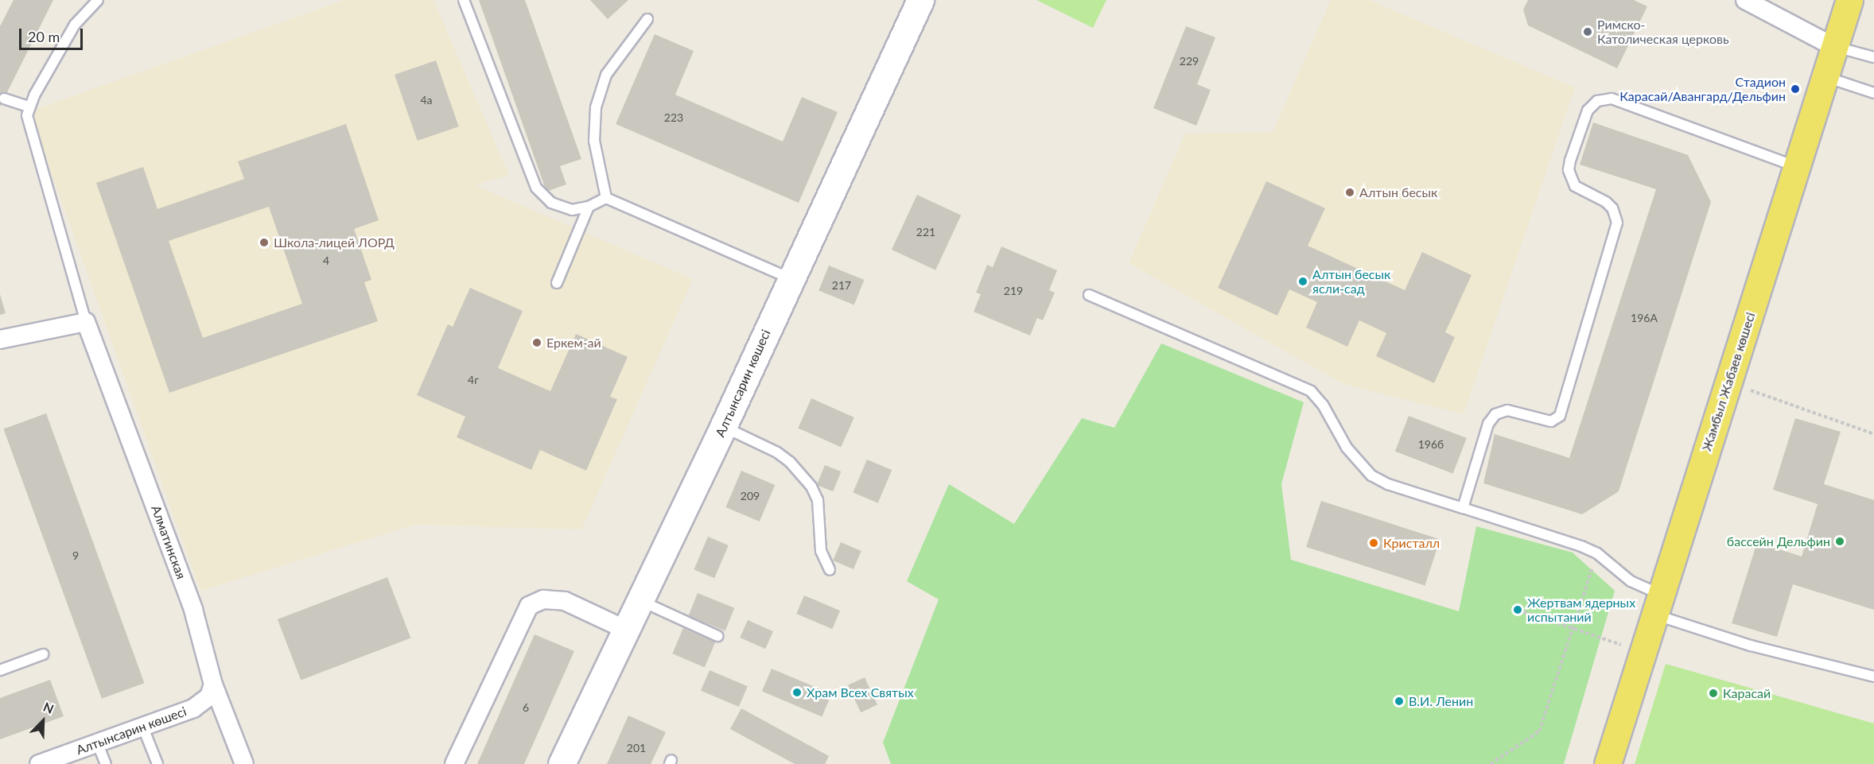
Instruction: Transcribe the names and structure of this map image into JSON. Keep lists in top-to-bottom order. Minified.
{"streets":{"main road":["Жамбыл Жабаев көшесі"],"street":["Алтынсарин көшесі","Алматинская"]},"crossings":[["Алтынсарин көшесі","Алматинская"]],"places":["Римско- Католическая церковь","Стадион Карасай/Авангард/Дельфин","Алтын бесык","Школа-лицей ЛОРД","Алтын бесык ясли-сад","Еркем-ай","бассейн Дельфин","Кристалл","Жертвам ядерных испытаний","Храм Всех Святых","Карасай","В.И. Ленин"],"house_numbers":["229","4а","223","221","4","217","219","196А","4г","196б","209","9","6","201"],"scale_bar":"20 m","north":"top right"}
